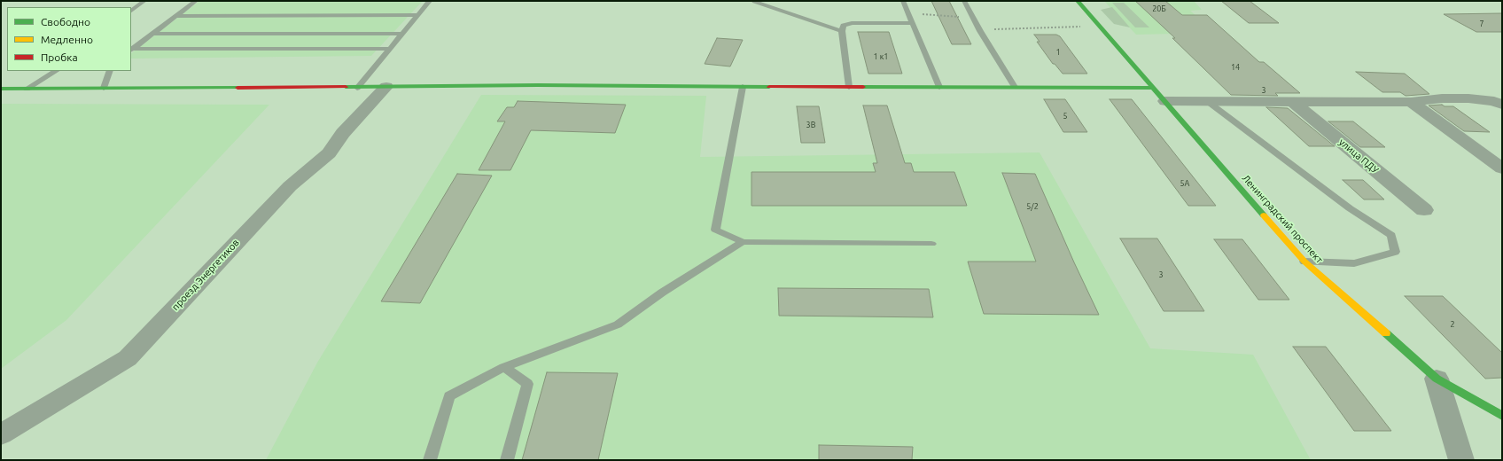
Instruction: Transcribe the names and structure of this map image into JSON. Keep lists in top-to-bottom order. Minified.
{"streets":{"street":["улица ПДУ","Ленинградский проспект","проезд Энергетиков"]},"house_numbers":["20Б","7","1","1 к1","14","3","5","3В","5А","5/2","3","2"],"legend":["Свободно","Медленно","Пробка"]}
